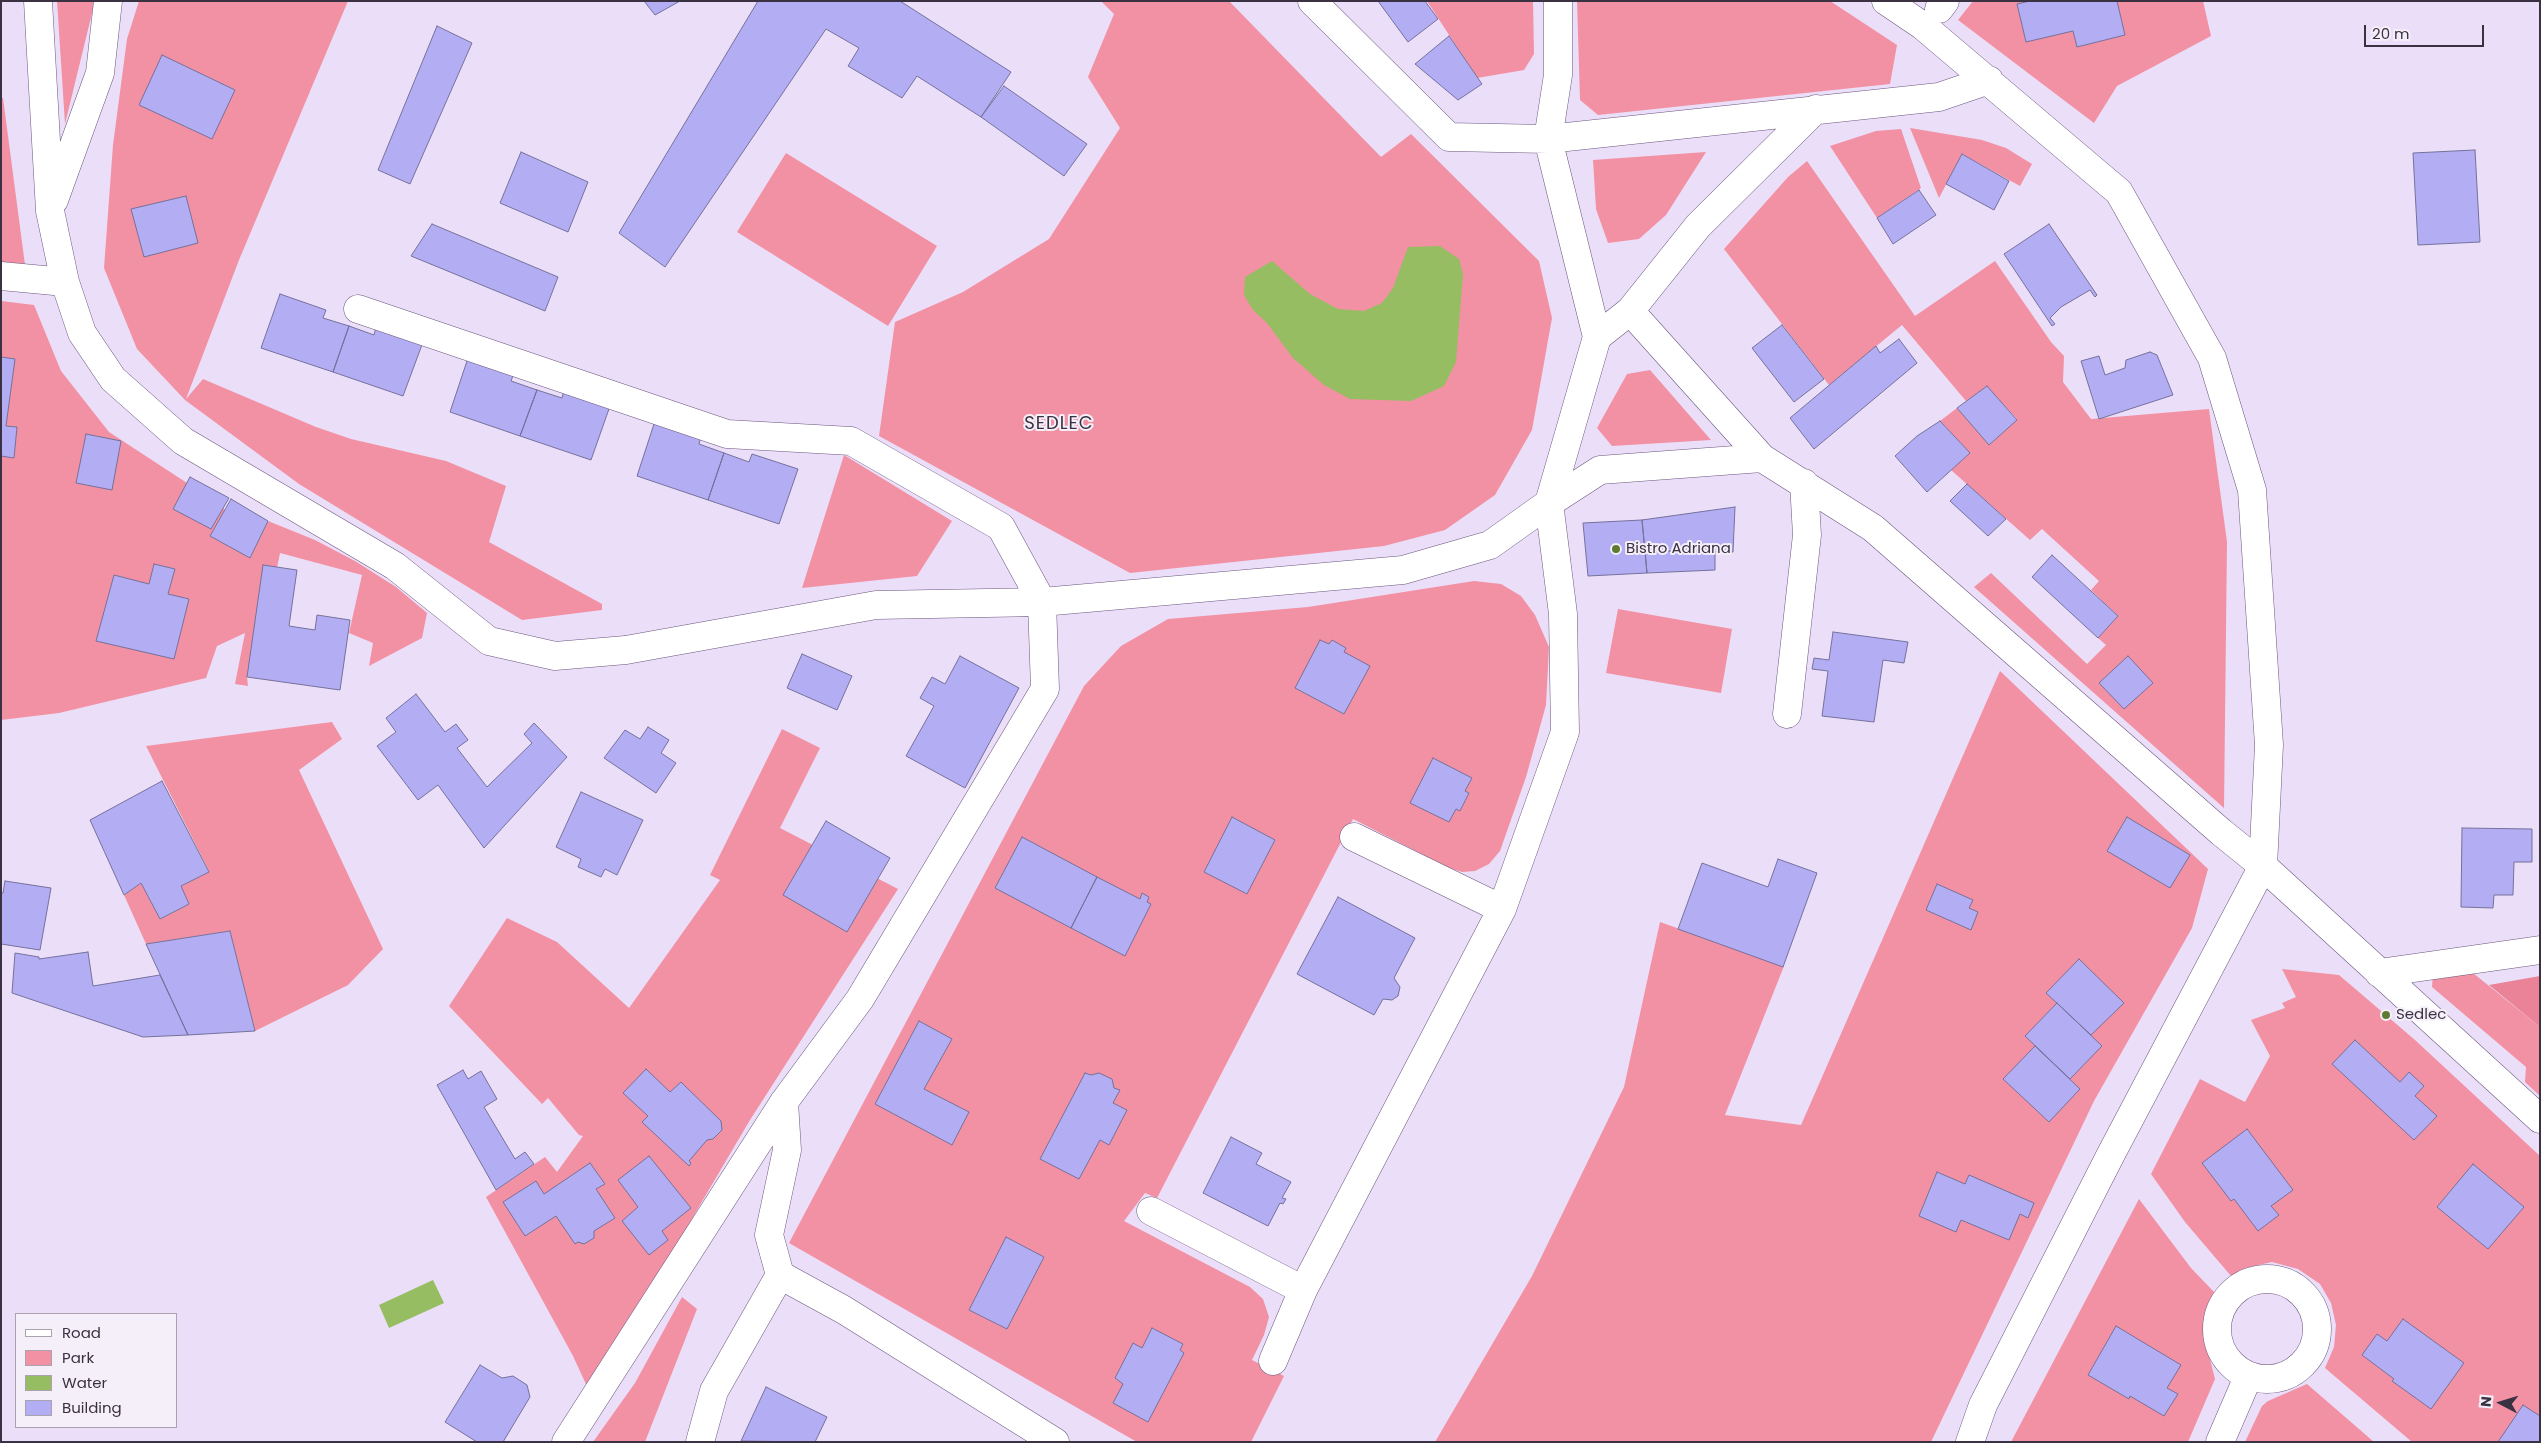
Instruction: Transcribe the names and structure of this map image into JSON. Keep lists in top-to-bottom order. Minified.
{"districts":["SEDLEC"],"places":["Bistro Adriana","Sedlec"],"legend":["Road","Park","Water","Building"],"scale_bar":"20 m","north":"left"}
